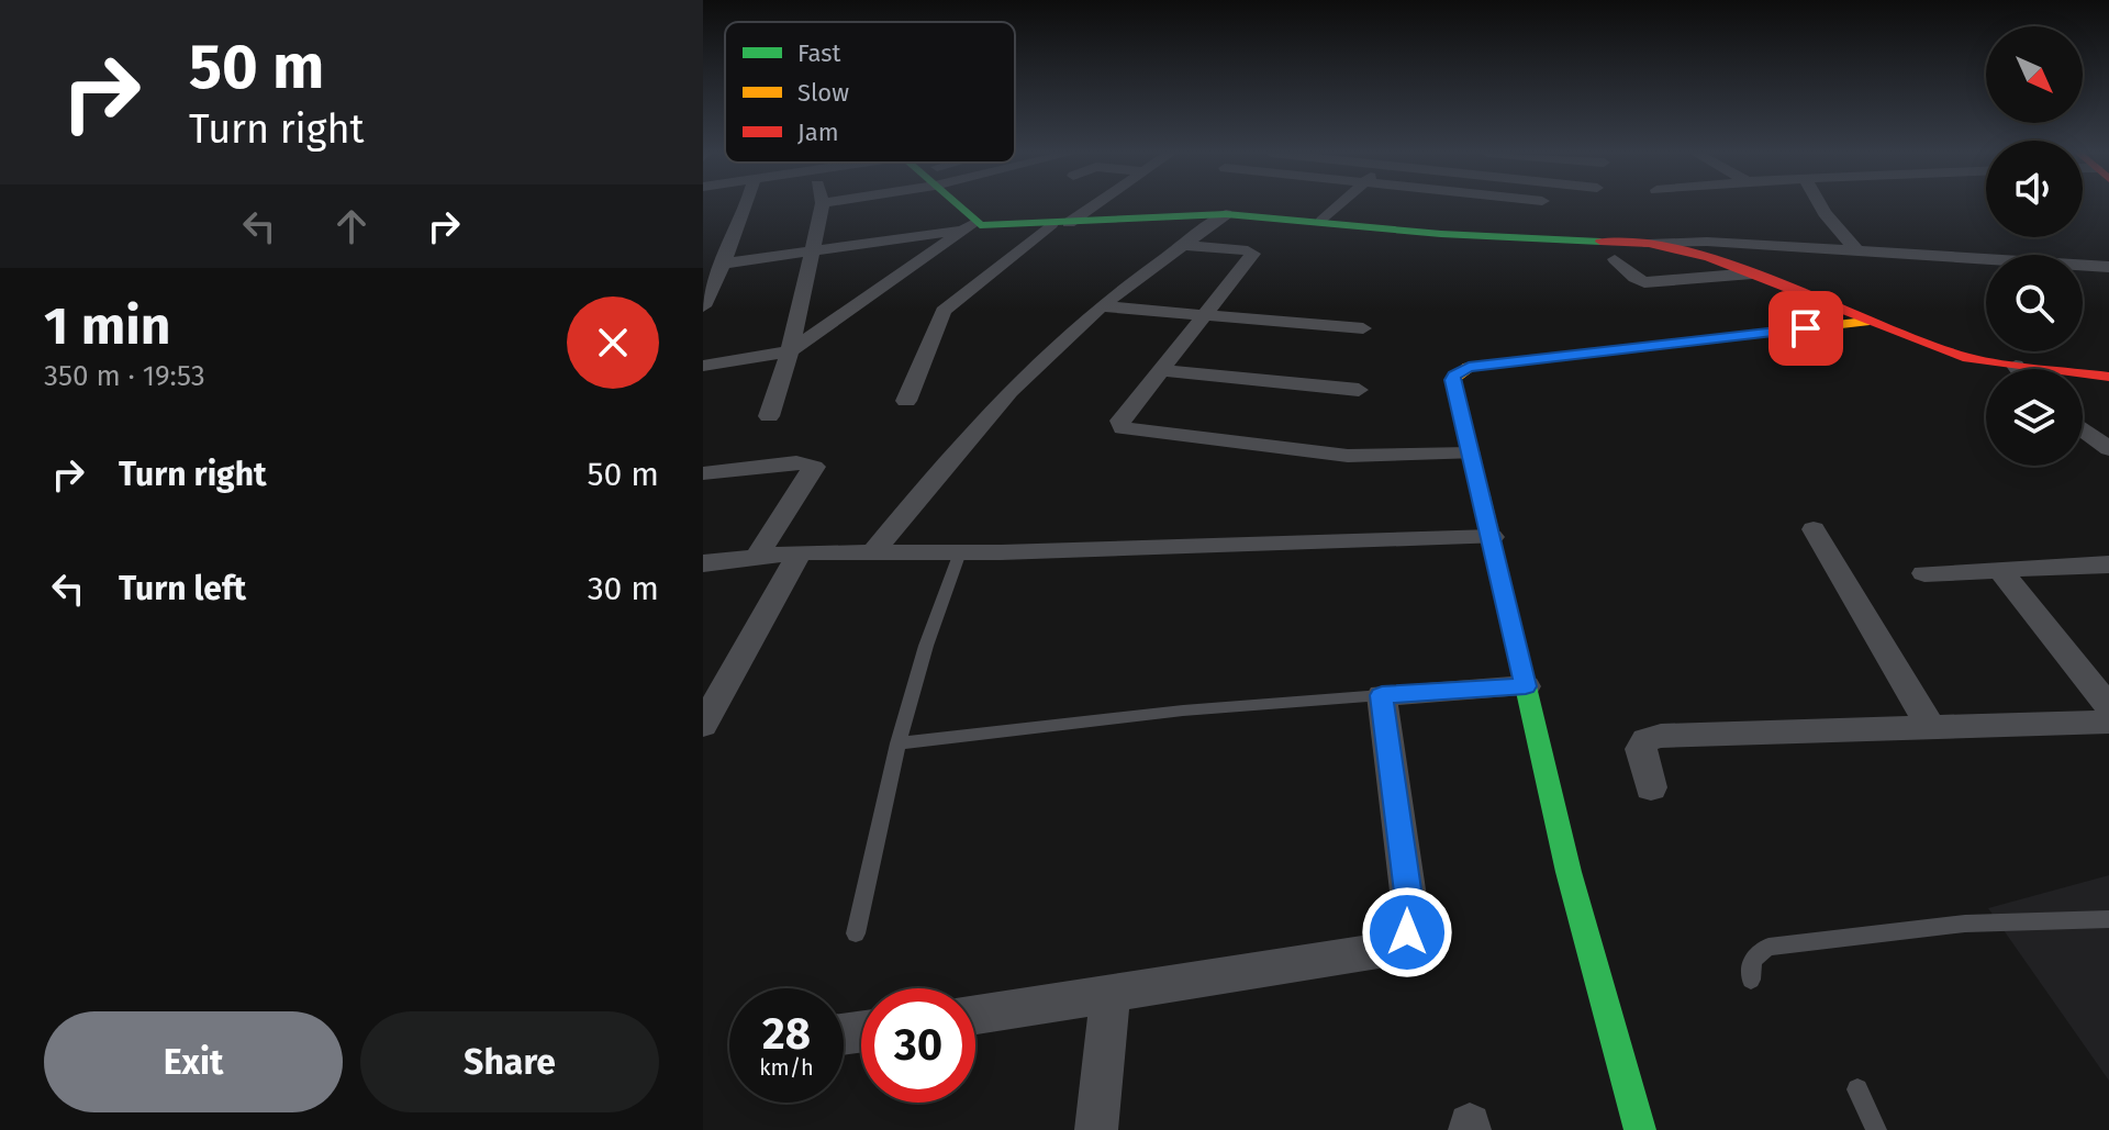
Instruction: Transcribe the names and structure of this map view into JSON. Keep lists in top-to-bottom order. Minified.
{"legend":["Fast","Slow","Jam"],"north":"bottom right","page":{"turn":["50 m","Turn right"],"heading":["1 min","350 m · 19:53"],"list":[{"name":"Turn right","value":"50 m"},{"name":"Turn left","value":"30 m"}],"speed":"28 km/h","limit":"30","buttons":["Exit","Share"]}}
